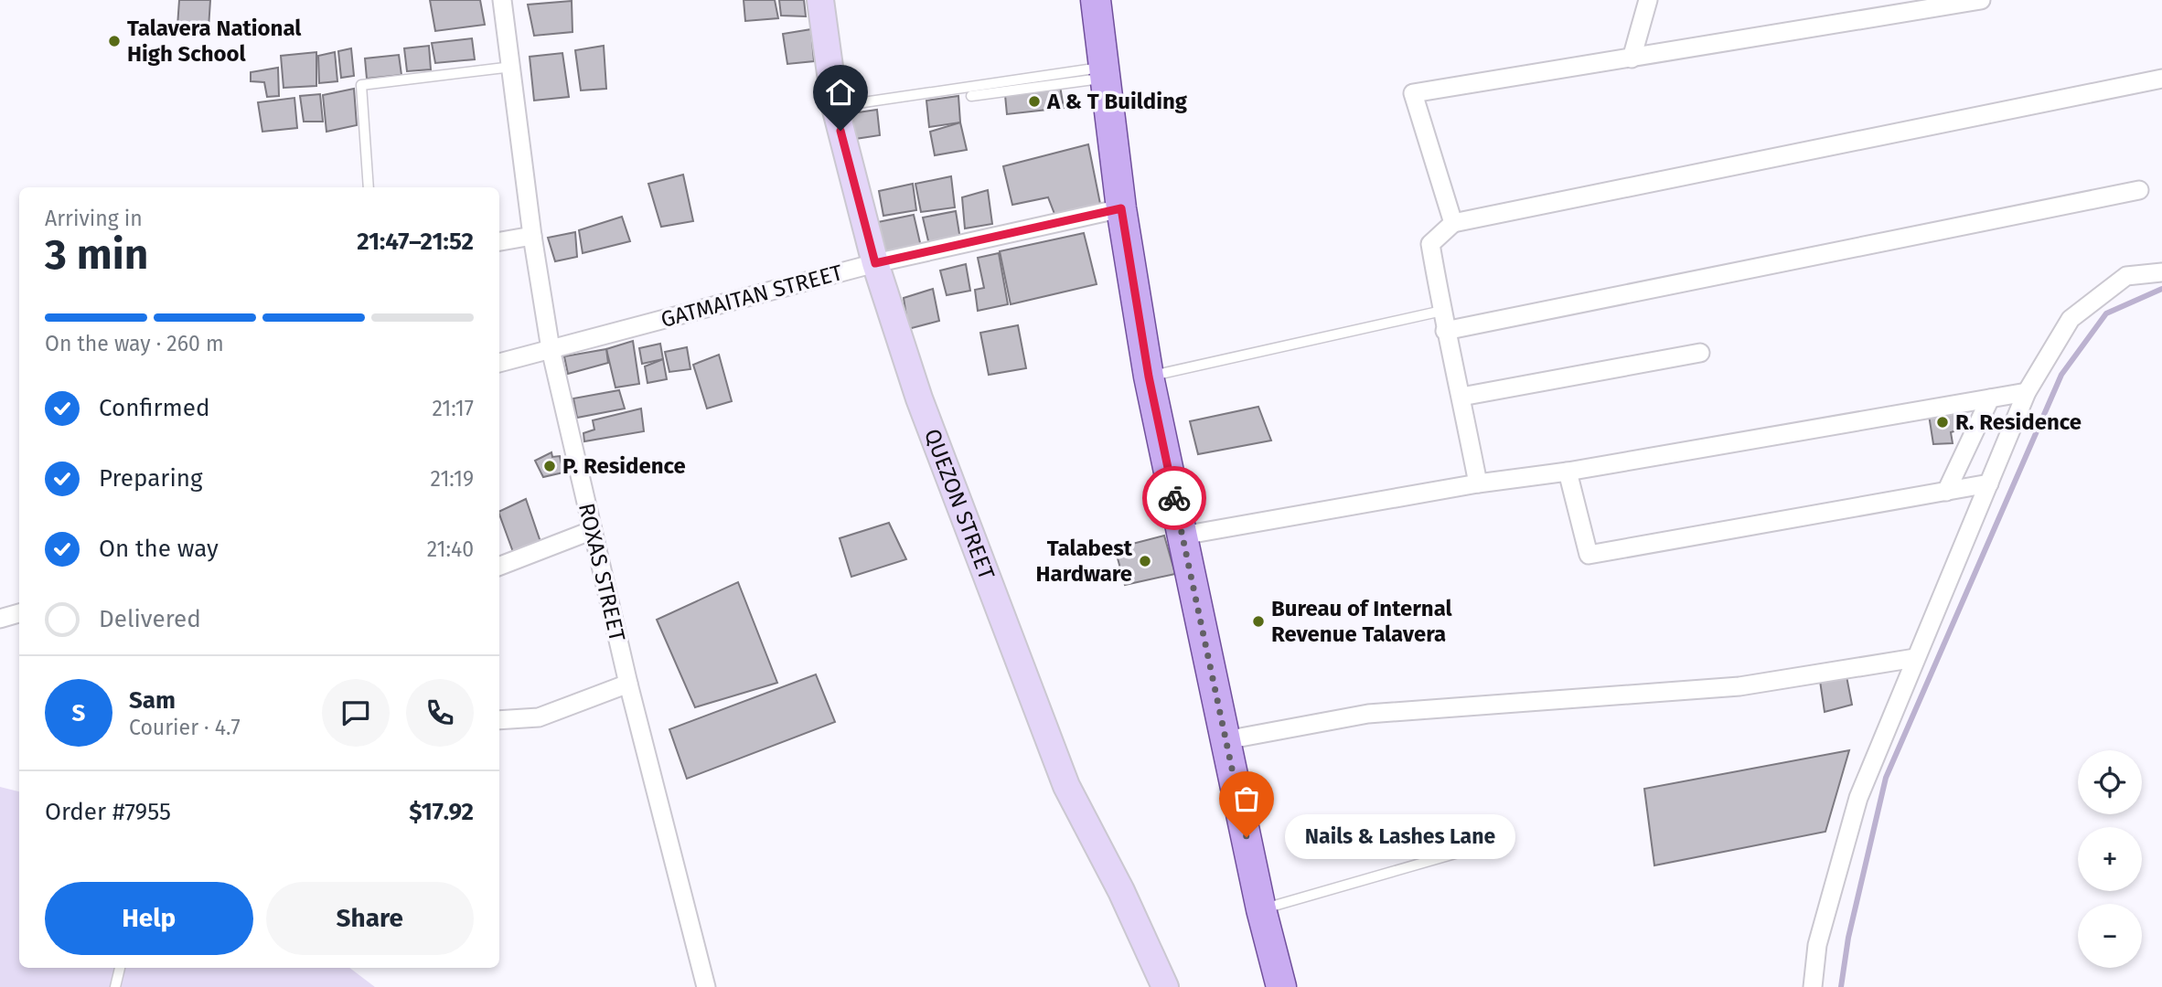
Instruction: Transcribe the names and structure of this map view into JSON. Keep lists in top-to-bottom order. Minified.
{"streets":{"street":["GATMAITAN STREET","QUEZON STREET","ROXAS STREET"]},"crossings":[["GATMAITAN STREET","QUEZON STREET"],["GATMAITAN STREET","ROXAS STREET"]],"places":["Talavera National High School","A & T Building","R. Residence","P. Residence","Talabest Hardware","Bureau of Internal Revenue Talavera","Nails & Lashes Lane"],"page":{"heading":["3 min","Arriving in","21:47–21:52"],"panel":["Sam","Courier · 4.7","Order #7955","$17.92"],"bar":"On the way · 260 m","list":[["Confirmed","21:17"],["Preparing","21:19"],["On the way","21:40"],"Delivered"],"round":"S","map_buttons":["+","−"],"bubble":"Nails & Lashes Lane","buttons":["Help","Share"]}}
